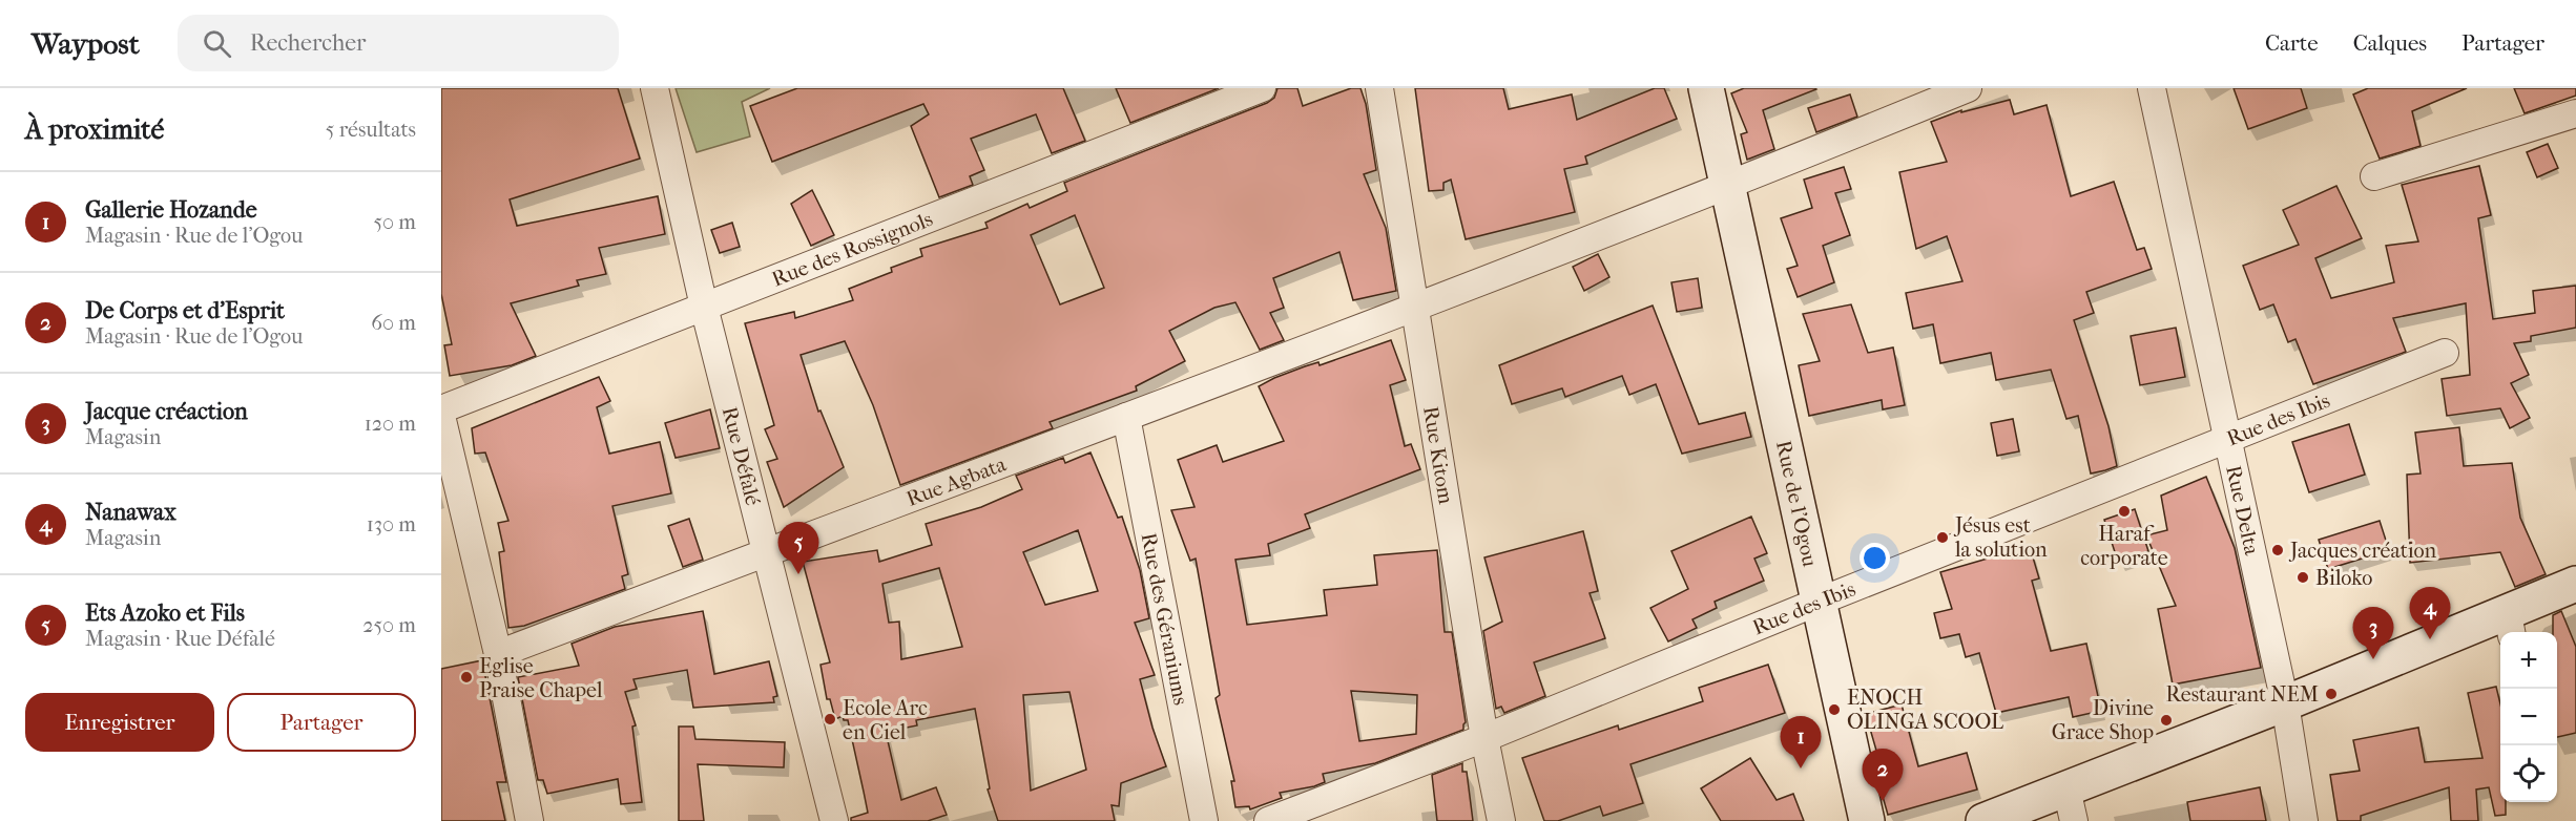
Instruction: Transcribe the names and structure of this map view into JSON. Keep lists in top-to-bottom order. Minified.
{"streets":{"street":["Rue des Rossignols","Rue des Ibis","Rue Défalé","Rue Kitom","Rue Agbata","Rue de l'Ogou","Rue Delta","Rue des Géraniums"]},"crossings":[["Rue des Rossignols","Rue Défalé"],["Rue des Ibis","Rue Kitom"],["Rue des Ibis","Rue de l'Ogou"],["Rue des Ibis","Rue Delta"],["Rue Défalé","Rue Agbata"],["Rue Kitom","Rue Agbata"],["Rue Agbata","Rue de l'Ogou"],["Rue Agbata","Rue des Géraniums"]],"places":["Haraf corporate","Jésus est la solution","Jacques création","Biloko","Eglise Praise Chapel","Restaurant NEM","ENOCH OLINGA SCOOL","Ecole Arc en Ciel","Divine Grace Shop"],"page":{"header":"Waypost","search":"Rechercher","nav":["Carte","Calques","Partager"],"heading":["À proximité","5 résultats"],"list":[{"mark":"1","name":"Gallerie Hozande","note":"Magasin · Rue de l'Ogou","value":"50 m"},{"mark":"2","name":"De Corps et d'Esprit","note":"Magasin · Rue de l'Ogou","value":"60 m"},{"mark":"3","name":"Jacque créaction","note":"Magasin","value":"120 m"},{"mark":"4","name":"Nanawax","note":"Magasin","value":"130 m"},{"mark":"5","name":"Ets Azoko et Fils","note":"Magasin · Rue Défalé","value":"250 m"}],"pins":["5","4","3","1","2"],"map_buttons":["+","−"],"buttons":["Enregistrer","Partager"]}}
